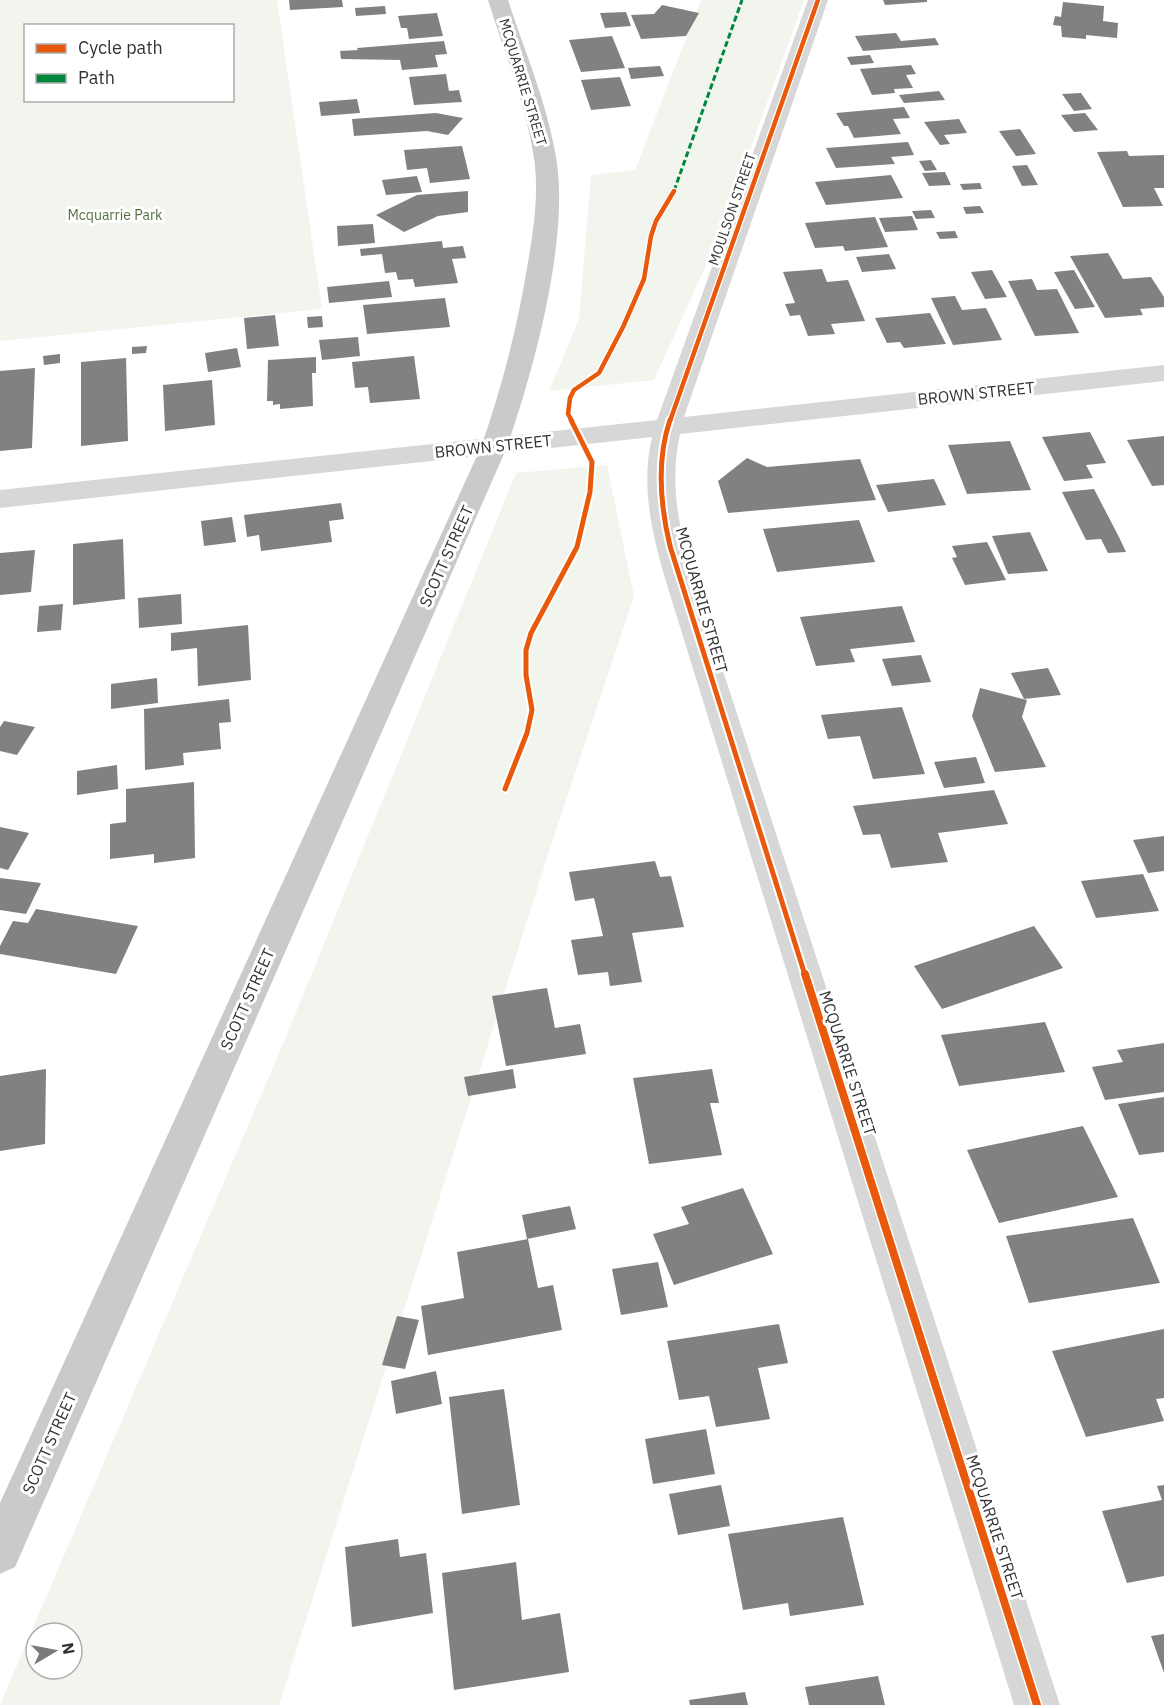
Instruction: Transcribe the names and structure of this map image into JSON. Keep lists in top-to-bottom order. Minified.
{"streets":{"main road":["MCQUARRIE STREET","SCOTT STREET"],"street":["MOULSON STREET","BROWN STREET"]},"crossings":[["MCQUARRIE STREET","MOULSON STREET"],["MCQUARRIE STREET","BROWN STREET"],["MCQUARRIE STREET","SCOTT STREET"],["MOULSON STREET","BROWN STREET"],["BROWN STREET","SCOTT STREET"]],"parks":["Mcquarrie Park"],"legend":["Cycle path","Path"],"north":"right"}
